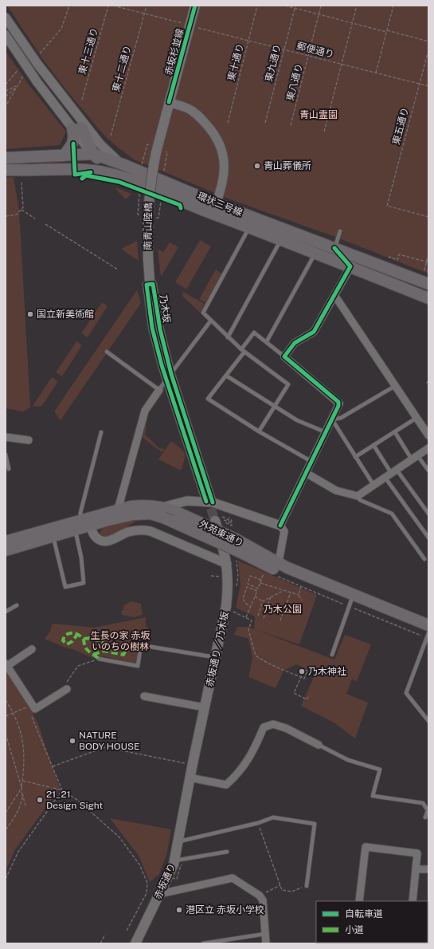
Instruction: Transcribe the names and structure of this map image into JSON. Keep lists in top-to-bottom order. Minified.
{"streets":{"main road":["赤坂杉並線","環状三号線","南青山陸橋","外苑東通り","赤坂通り／乃木坂","赤坂通り"],"street":["乃木坂"],"path":["郵便通り","東十三通り","東十通り","東九通り","東十二通り","東八通り","東五通り"]},"crossings":[["郵便通り","東十通り"],["郵便通り","東九通り"],["郵便通り","東八通り"],["郵便通り","東五通り"],["赤坂杉並線","南青山陸橋"],["赤坂通り／乃木坂","赤坂通り"]],"parks":["青山霊園","乃木公園","生長の家 赤坂 いのちの樹林"],"places":["青山葬儀所","国立新美術館","乃木神社","NATURE BODY HOUSE","21_21 Design Sight","港区立 赤坂小学校"],"legend":["自転車道","小道"]}
